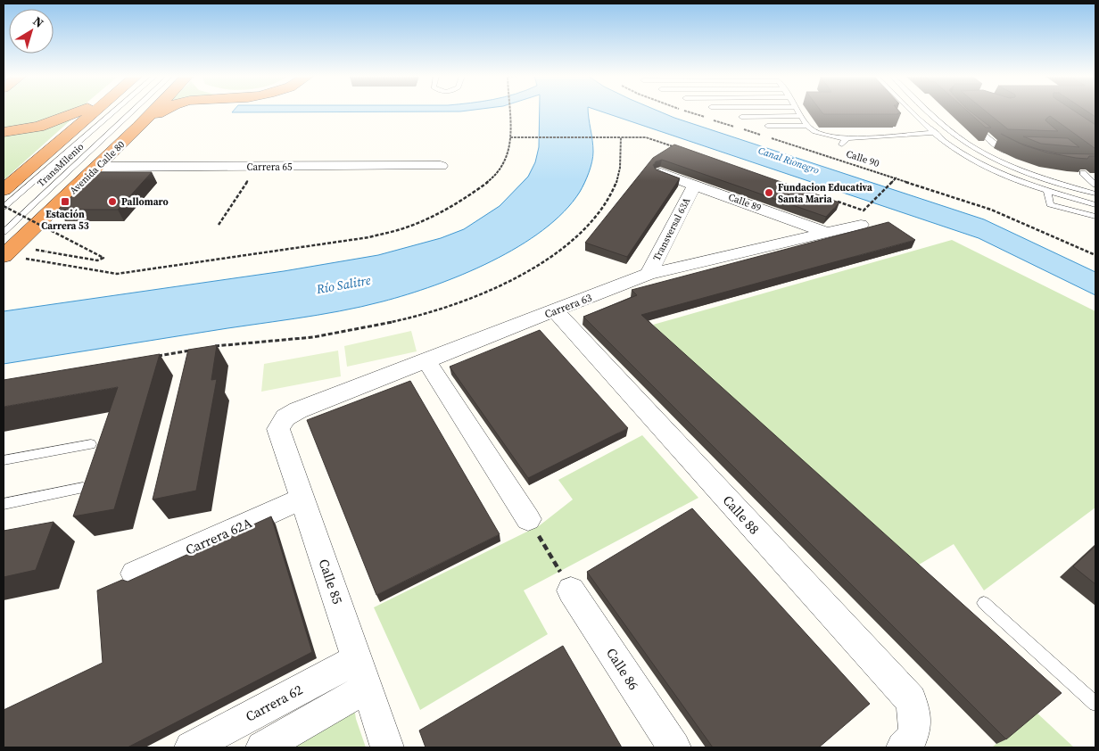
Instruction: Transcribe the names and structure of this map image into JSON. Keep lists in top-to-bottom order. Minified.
{"streets":{"highway":["Avenida Calle 80"],"street":["Carrera 65","Calle 89","Transversal 63A","Carrera 63","Calle 88","Carrera 62A","Calle 85","Calle 86","Carrera 62"],"lane":["TransMilenio"],"path":["Calle 90"]},"crossings":[["Carrera 65","Avenida Calle 80"],["Calle 89","Transversal 63A"],["Calle 89","Carrera 63"],["Transversal 63A","Carrera 63"],["Carrera 63","Calle 88"],["Carrera 63","Calle 85"],["Carrera 62A","Calle 85"],["Calle 85","Carrera 62"]],"water":["Canal Rionegro","Río Salitre"],"places":{"other":["Fundacion Educativa Santa Maria","Pallomaro"],"transit":["Estación Carrera 53"]},"north":"top right"}
